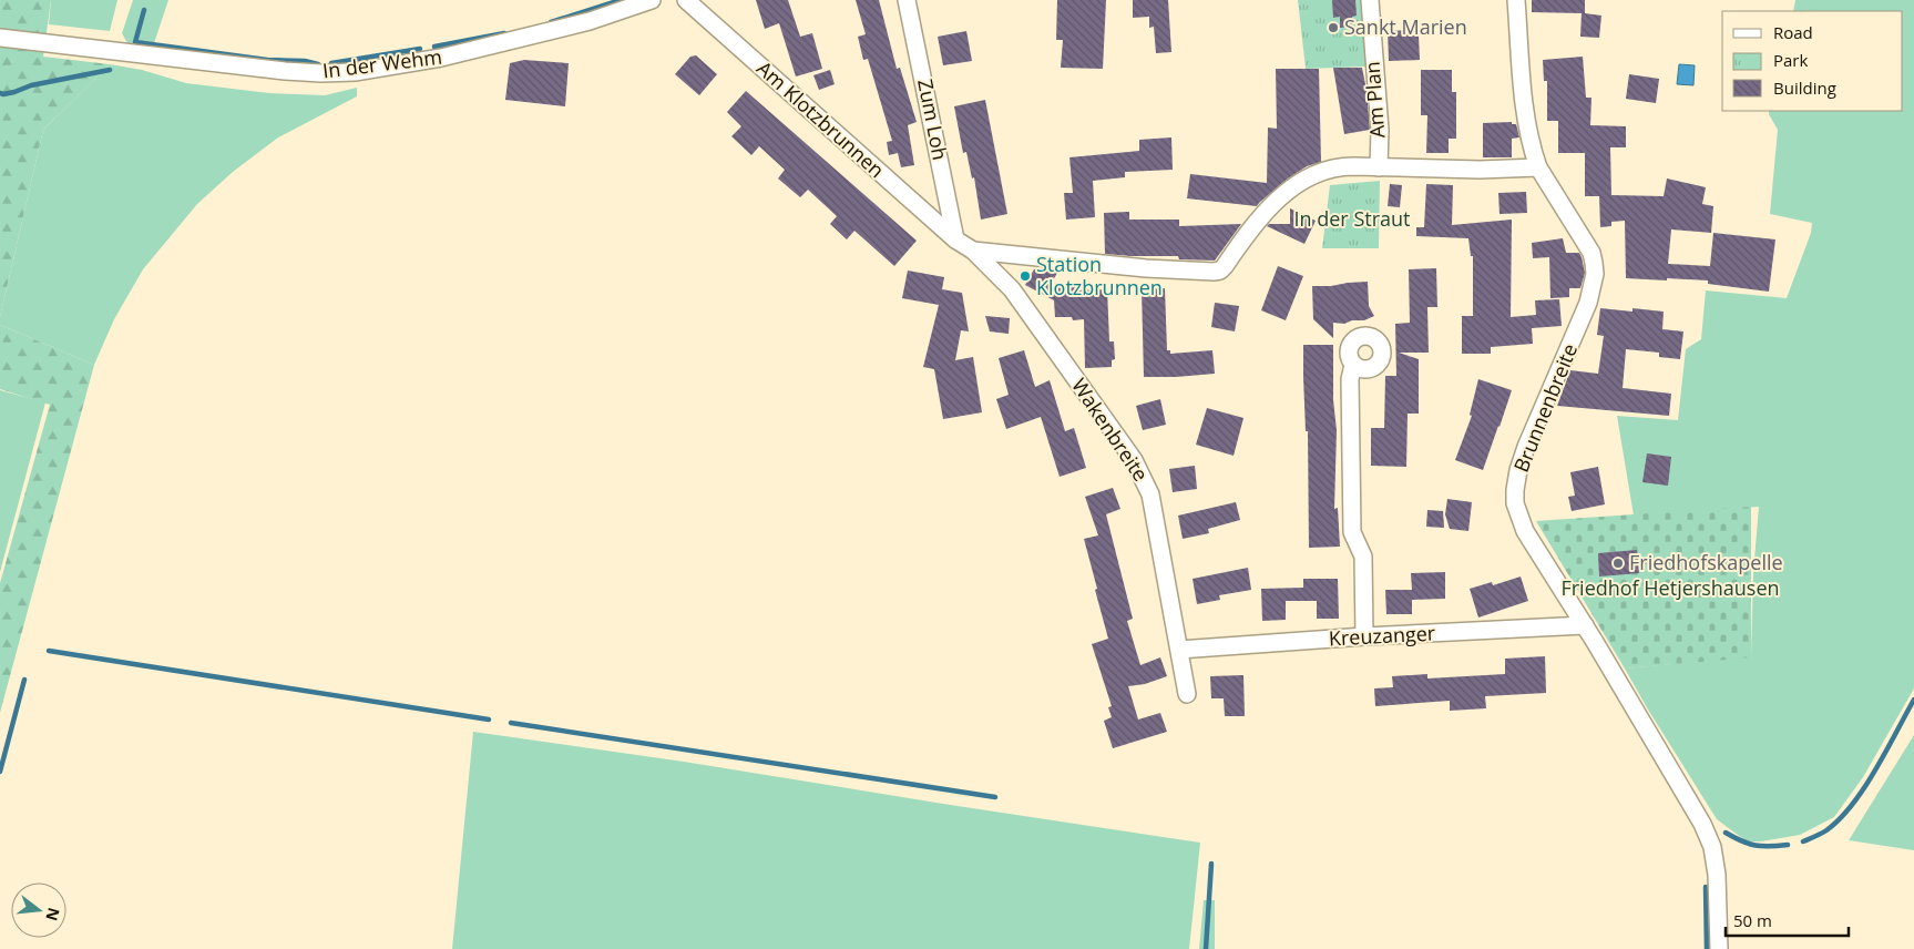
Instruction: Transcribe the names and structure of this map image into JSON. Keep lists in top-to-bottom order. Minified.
{"streets":{"street":["In der Wehm","Am Plan","Am Klotzbrunnen","Zum Loh","Brunnenbreite","Wakenbreite","Kreuzanger"]},"crossings":[["Am Klotzbrunnen","Zum Loh"],["Am Klotzbrunnen","Wakenbreite"],["Zum Loh","Wakenbreite"],["Brunnenbreite","Kreuzanger"],["Wakenbreite","Kreuzanger"]],"parks":["In der Straut","Friedhof Hetjershausen"],"places":["Sankt Marien","Station Klotzbrunnen","Friedhofskapelle"],"legend":["Road","Park","Building"],"scale_bar":"50 m","north":"right"}
